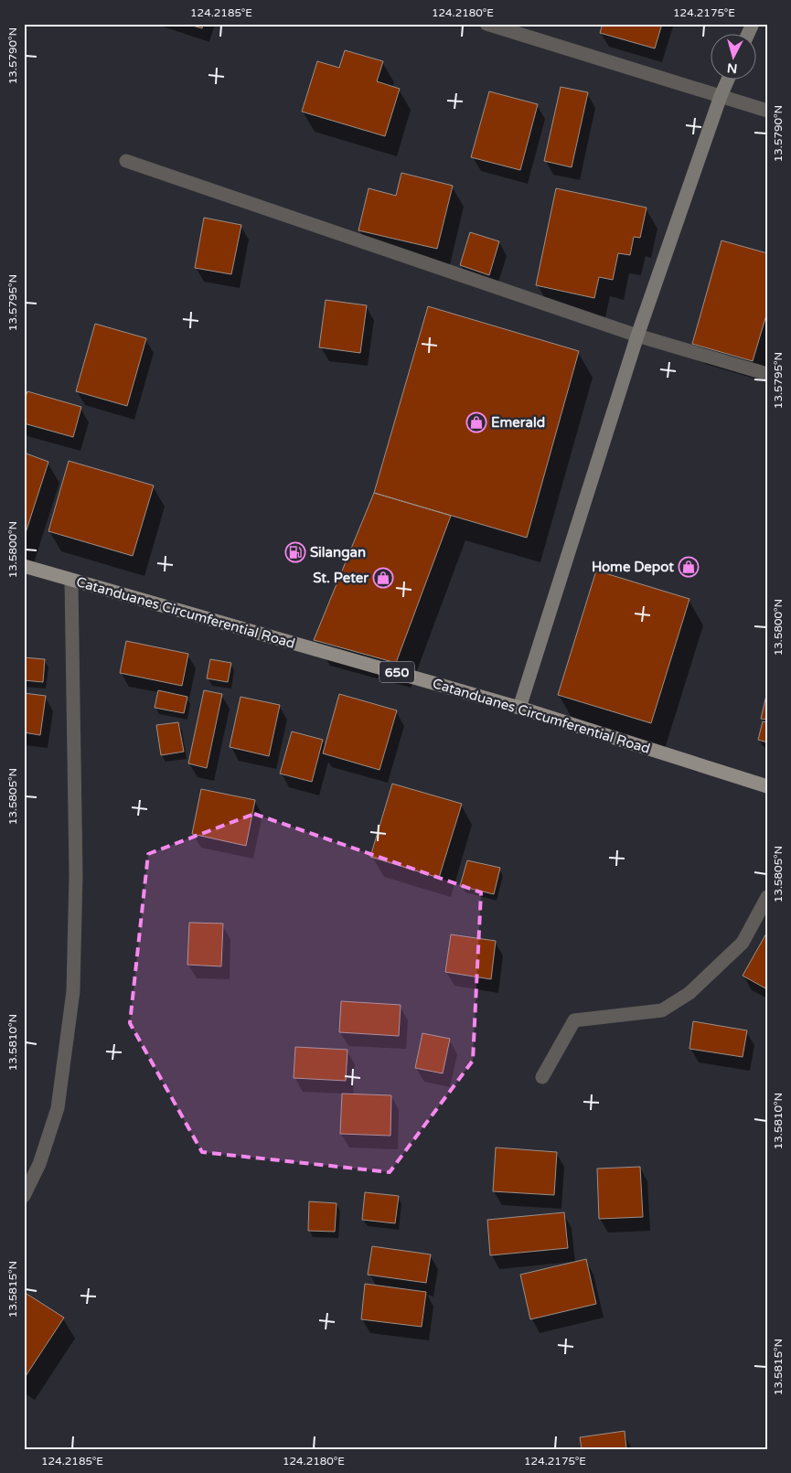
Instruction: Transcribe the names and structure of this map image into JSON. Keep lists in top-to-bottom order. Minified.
{"streets":{"main road":["Catanduanes Circumferential Road","650"]},"places":{"shop":["Emerald","Home Depot","St. Peter"],"fuel station":["Silangan"]},"north":"bottom","coordinates":["124.2185°E","124.2180°E","124.2175°E","13.5790°N","13.5795°N","13.5800°N","13.5805°N","13.5810°N","13.5815°N"]}
